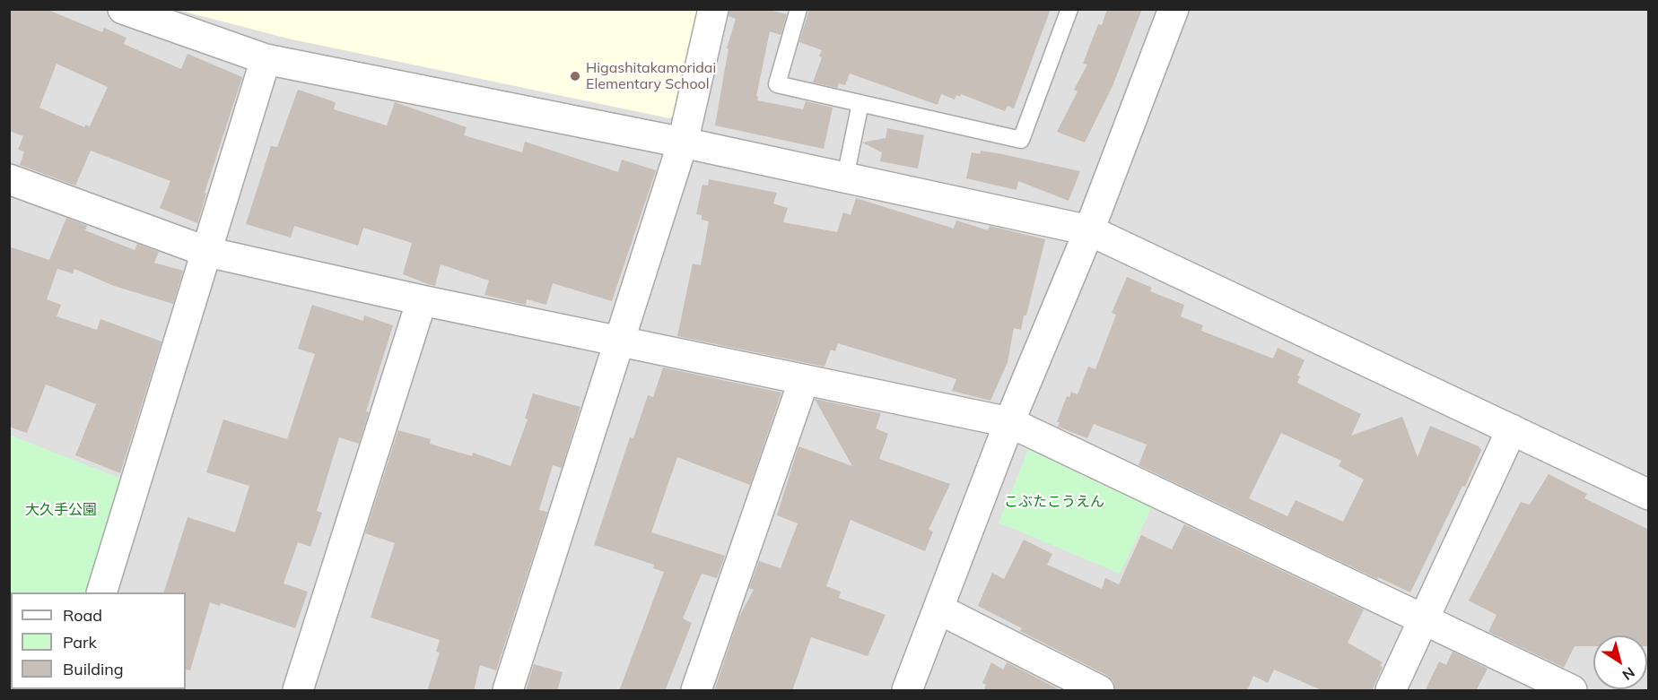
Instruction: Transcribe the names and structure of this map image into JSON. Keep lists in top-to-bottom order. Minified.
{"parks":["こぶたこうえん","大久手公園"],"places":["Higashitakamoridai Elementary School"],"legend":["Road","Park","Building"],"north":"bottom right"}
